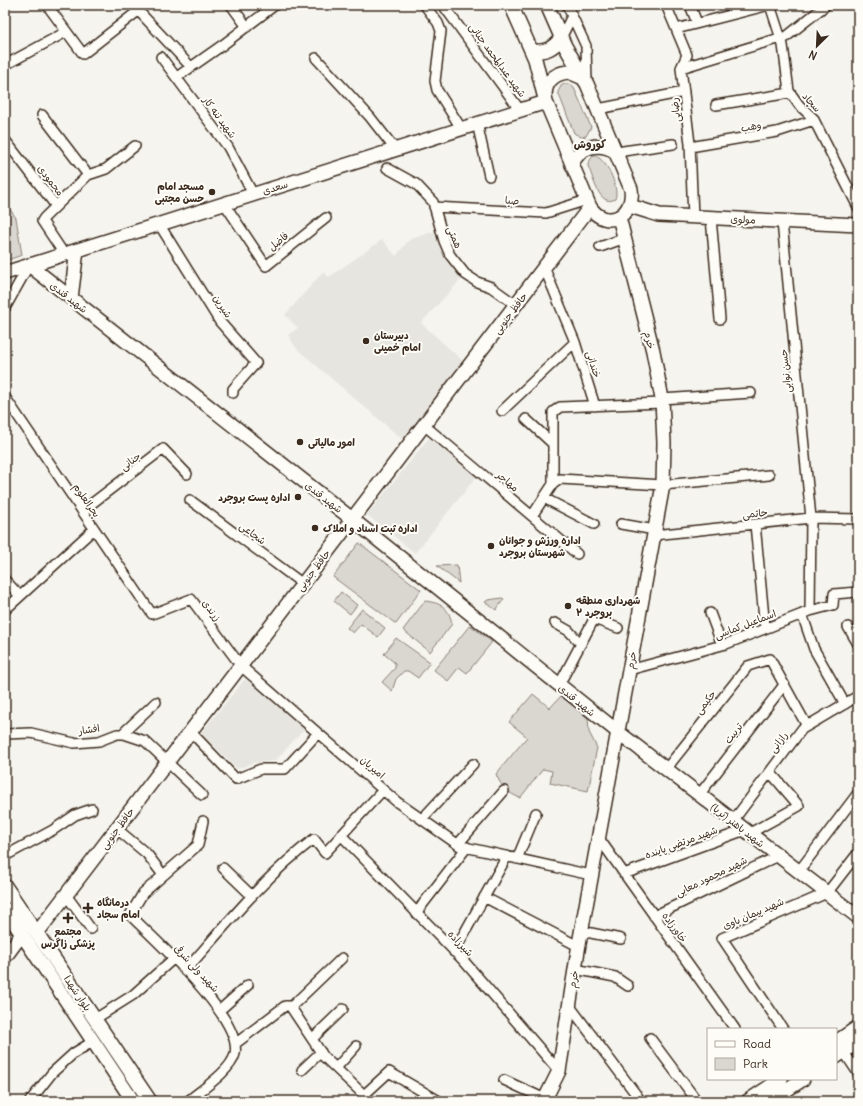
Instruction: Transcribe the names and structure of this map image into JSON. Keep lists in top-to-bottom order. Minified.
{"streets":{"main road":["سعدی","مولوی","شهید قندی","حافظ جنوبی","خرم","شهید باهنر (ثریا)","بلوار شهدا"],"street":["شهید عبدالمحمد جنانی","سجاد","رضایی","شهید تنه کار","وهب","محمودی","صبا","همتی","فاضل","شیرین","خندانی","حسن نوابی","جنانی","مهاجر","بحرالعلوم","حاتمی","شجاعی","زرندی","اسماعیل کماسی","حکیمی","افشار","تربیت","رازانی","امیریان","شهید مرتضی پاینده","شهید محمود معابی","شهید پیمان باوی","خاورزاده","شیرزاده","شهید ولی شرفی"]},"crossings":[["شهید عبدالمحمد جنانی","سعدی"],["سجاد","وهب"],["رضایی","وهب"],["رضایی","مولوی"],["شهید تنه کار","سعدی"],["محمودی","سعدی"],["سعدی","فاضل"],["سعدی","شهید قندی"],["سعدی","شیرین"],["صبا","مولوی"],["صبا","همتی"],["صبا","حافظ جنوبی"],["صبا","خرم"],["مولوی","حافظ جنوبی"],["مولوی","خرم"],["مولوی","حسن نوابی"],["همتی","حافظ جنوبی"],["شهید قندی","حافظ جنوبی"],["شهید قندی","خرم"],["شهید قندی","شهید باهنر (ثریا)"],["حافظ جنوبی","خرم"],["حافظ جنوبی","خندانی"],["حافظ جنوبی","مهاجر"],["حافظ جنوبی","شجاعی"],["حافظ جنوبی","زرندی"],["حافظ جنوبی","امیریان"],["حافظ جنوبی","بلوار شهدا"],["خرم","حاتمی"],["خرم","اسماعیل کماسی"],["خرم","امیریان"],["خرم","شهید باهنر (ثریا)"],["خرم","خاورزاده"],["خرم","شیرزاده"],["حسن نوابی","حاتمی"],["حسن نوابی","اسماعیل کماسی"],["حسن نوابی","رازانی"],["جنانی","بحرالعلوم"],["بحرالعلوم","زرندی"],["زرندی","امیریان"],["حکیمی","تربیت"],["حکیمی","شهید باهنر (ثریا)"],["تربیت","شهید باهنر (ثریا)"],["رازانی","شهید باهنر (ثریا)"],["رازانی","شهید مرتضی پاینده"],["شهید باهنر (ثریا)","شهید مرتضی پاینده"],["شهید باهنر (ثریا)","شهید محمود معابی"],["شهید باهنر (ثریا)","شهید پیمان باوی"],["شهید مرتضی پاینده","خاورزاده"],["شهید محمود معابی","خاورزاده"]],"districts":["کوروش"],"places":{"other":["مسجد امام حسن مجتبی","دبیرستان امام خمینی","امور مالیاتی","اداره پست بروجرد","اداره ثبت اسناد و املاک","اداره ورزش و جوانان شهرستان بروجرد","شهرداری منطقه ۲ بروجرد"],"health":["درمانگاه امام سجاد","مجتمع پزشکی زاگرس"]},"legend":["Road","Park"],"north":"bottom left"}
